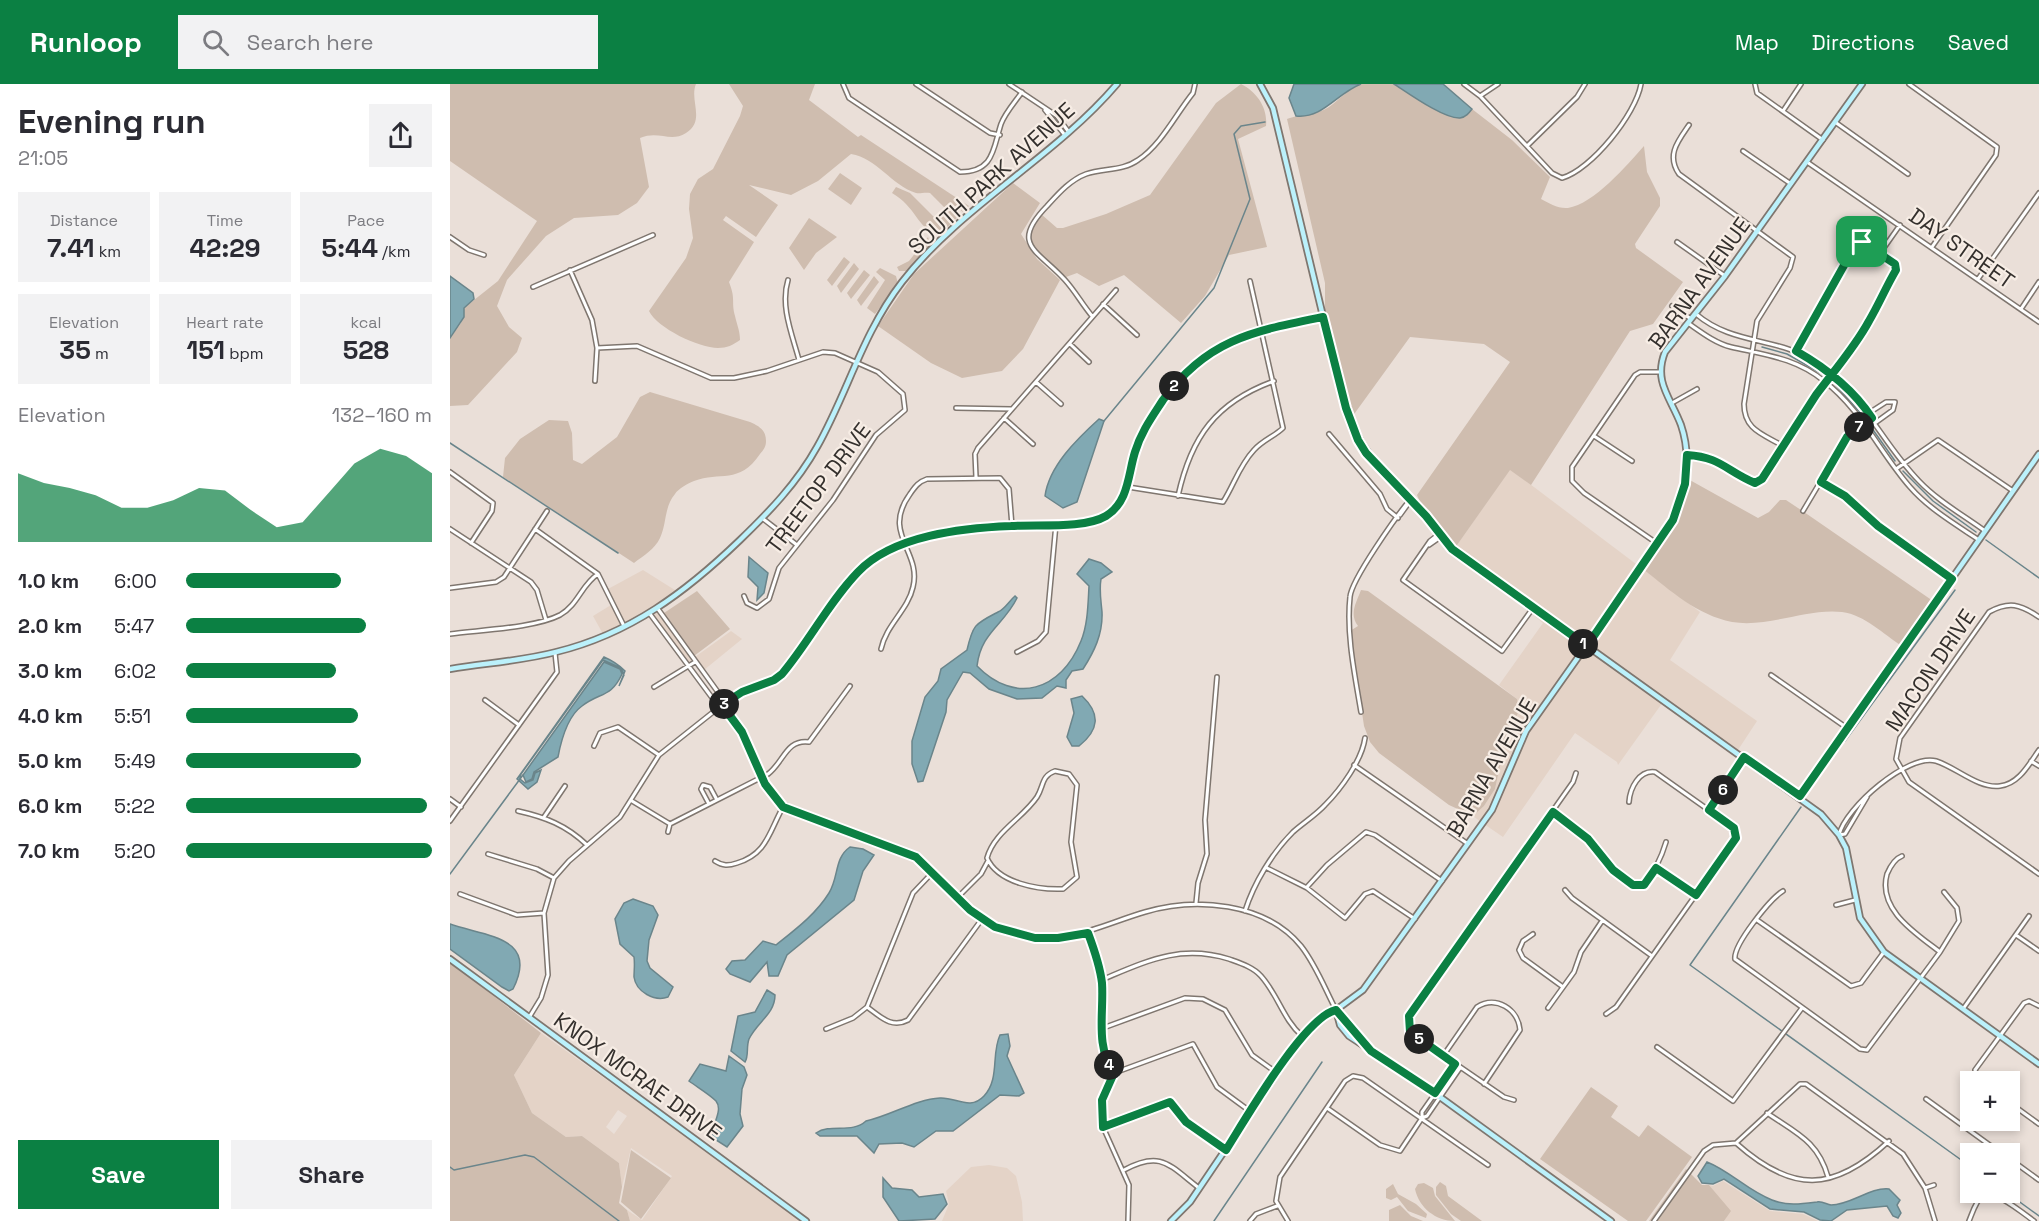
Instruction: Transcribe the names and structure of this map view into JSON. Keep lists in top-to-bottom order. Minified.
{"streets":{"street":["SOUTH PARK AVENUE","DAY STREET","BARNA AVENUE","TREETOP DRIVE","MACON DRIVE","KNOX MCRAE DRIVE"]},"crossings":[["SOUTH PARK AVENUE","TREETOP DRIVE"],["DAY STREET","BARNA AVENUE"]],"page":{"header":"Runloop","search":"Search here","nav":["Map","Directions","Saved"],"heading":["Evening run","21:05"],"stats":[["Distance","7.41 km"],["Time","42:29"],["Pace","5:44 /km"],["Elevation","35 m"],["Heart rate","151 bpm"],["kcal","528"]],"pins":["2","7","1","3","6","5","4"],"chart":["Elevation","132–160 m"],"list":[{"name":"1.0 km","note":"6:00"},{"name":"2.0 km","note":"5:47"},{"name":"3.0 km","note":"6:02"},{"name":"4.0 km","note":"5:51"},{"name":"5.0 km","note":"5:49"},{"name":"6.0 km","note":"5:22"},{"name":"7.0 km","note":"5:20"}],"map_buttons":["+","−"],"buttons":["Save","Share"]}}
